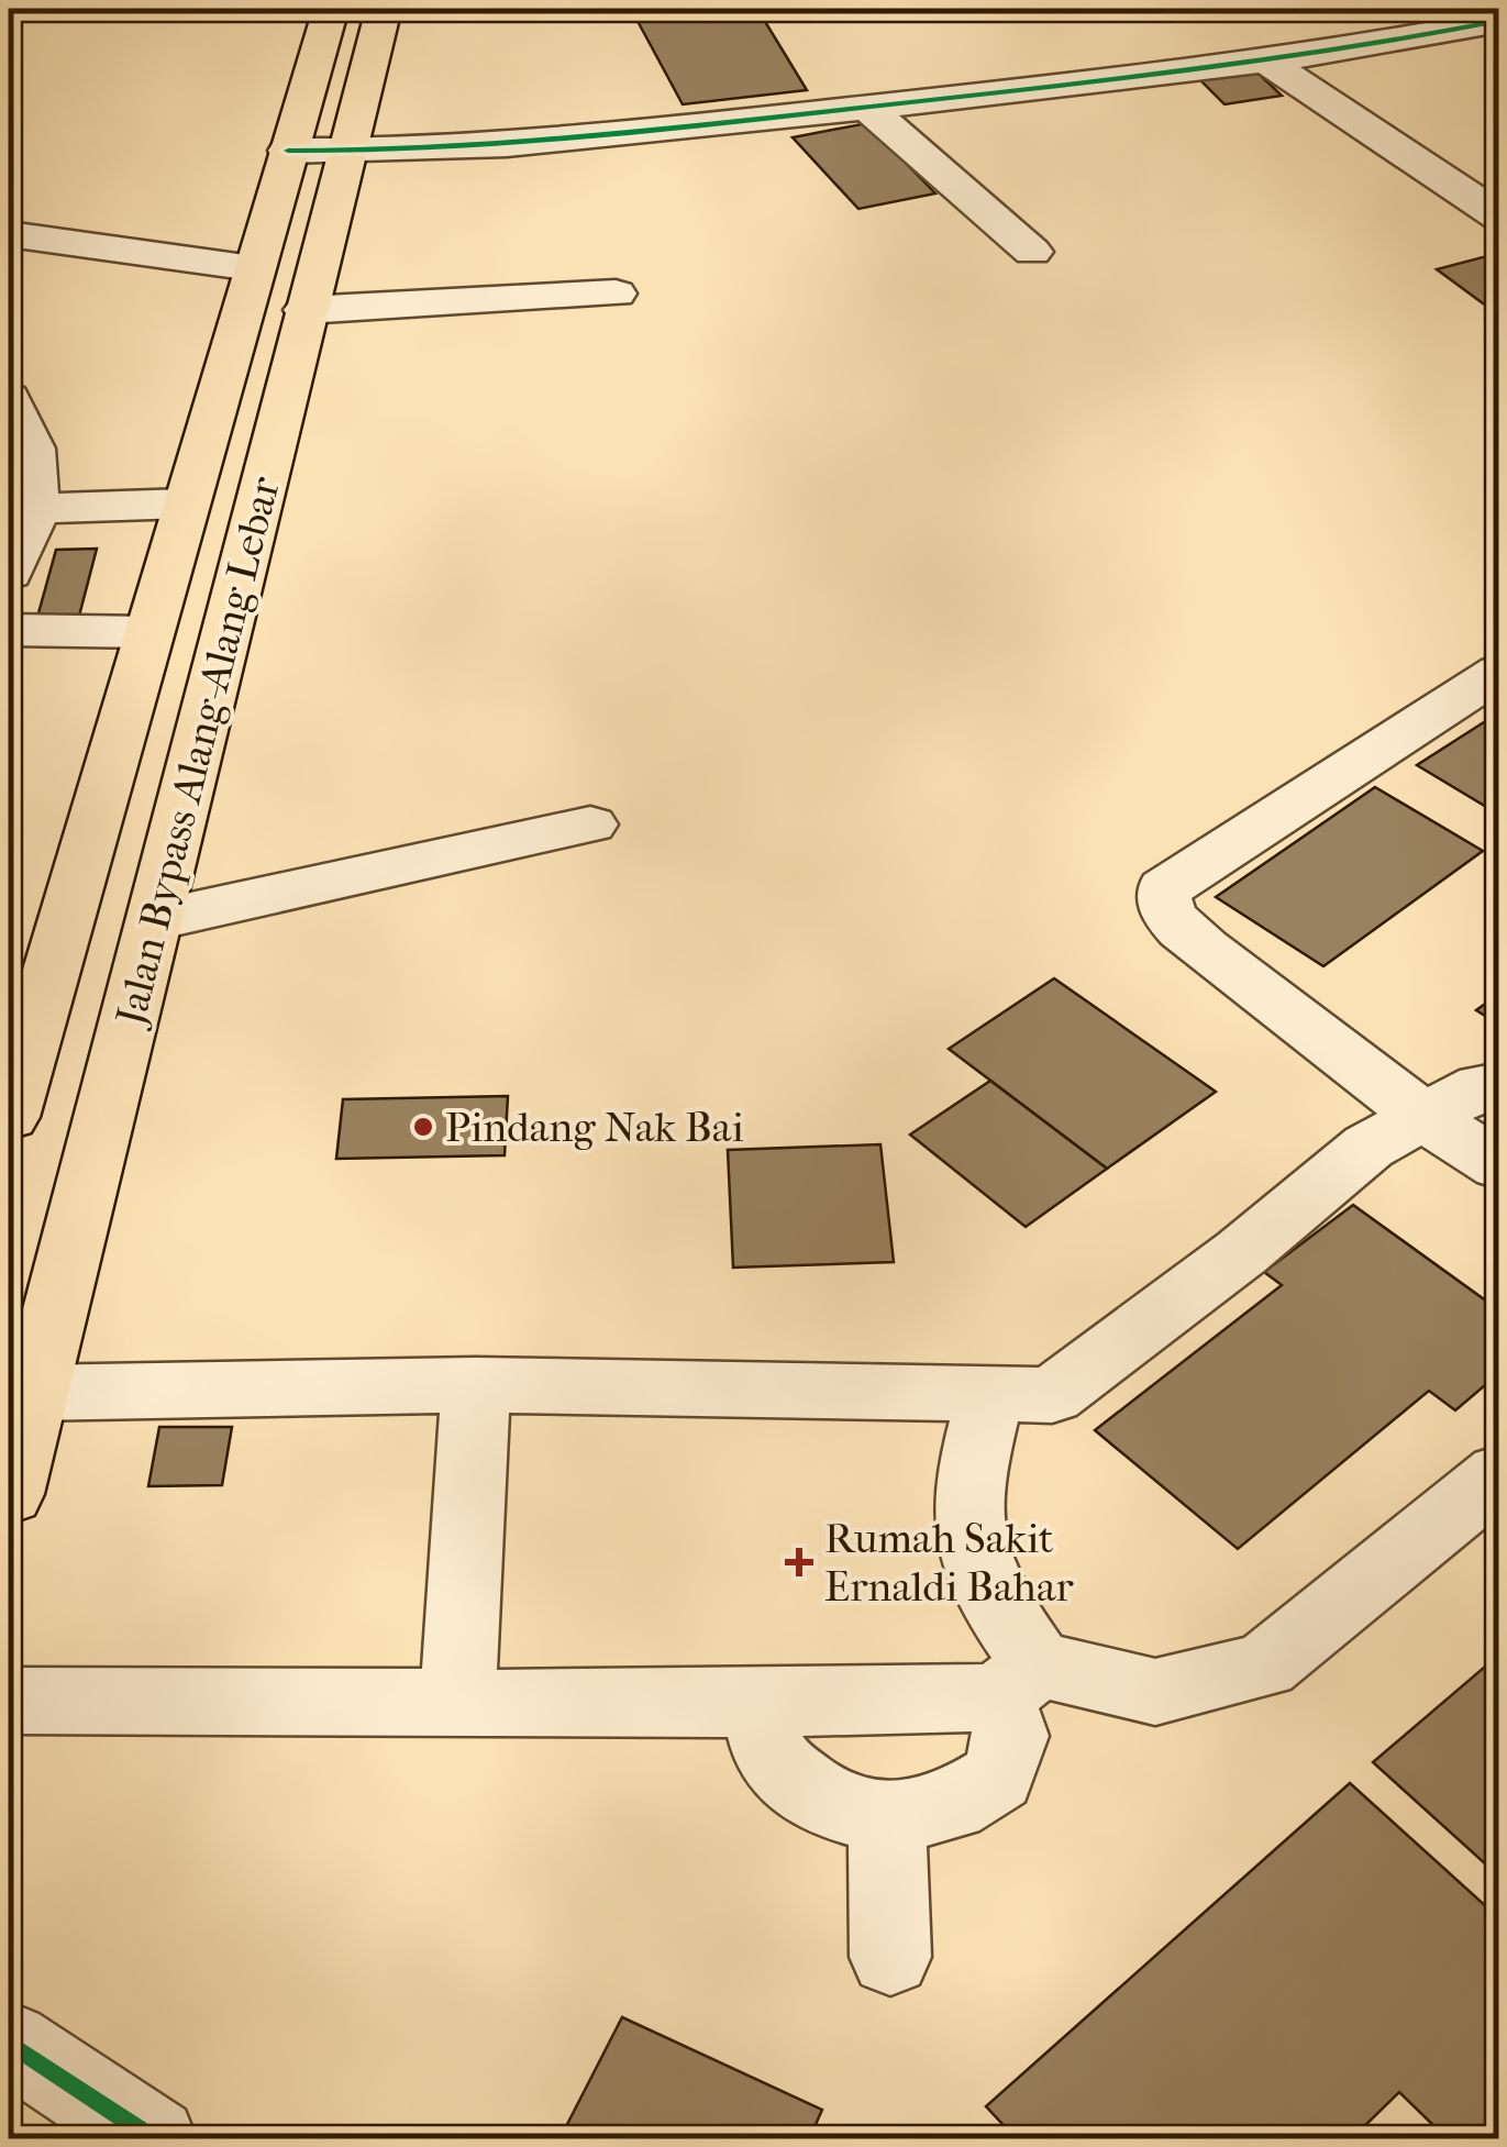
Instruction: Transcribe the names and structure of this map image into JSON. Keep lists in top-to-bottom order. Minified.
{"streets":{"highway":["Jalan Bypass Alang-Alang Lebar"]},"places":{"other":["Pindang Nak Bai"],"health":["Rumah Sakit Ernaldi Bahar"]}}
